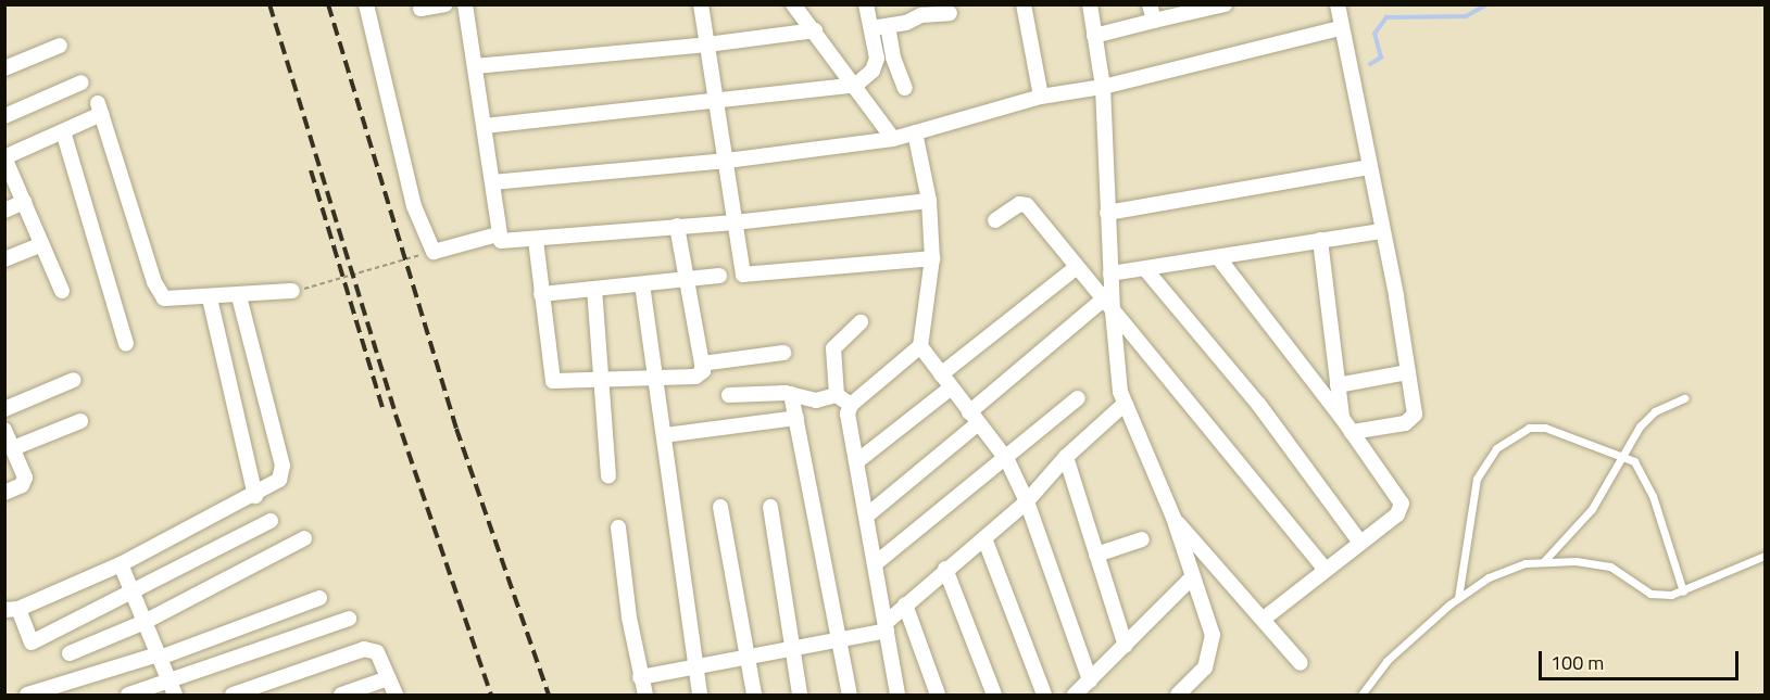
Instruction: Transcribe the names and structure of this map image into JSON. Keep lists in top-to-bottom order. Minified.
{"scale_bar":"100 m"}
